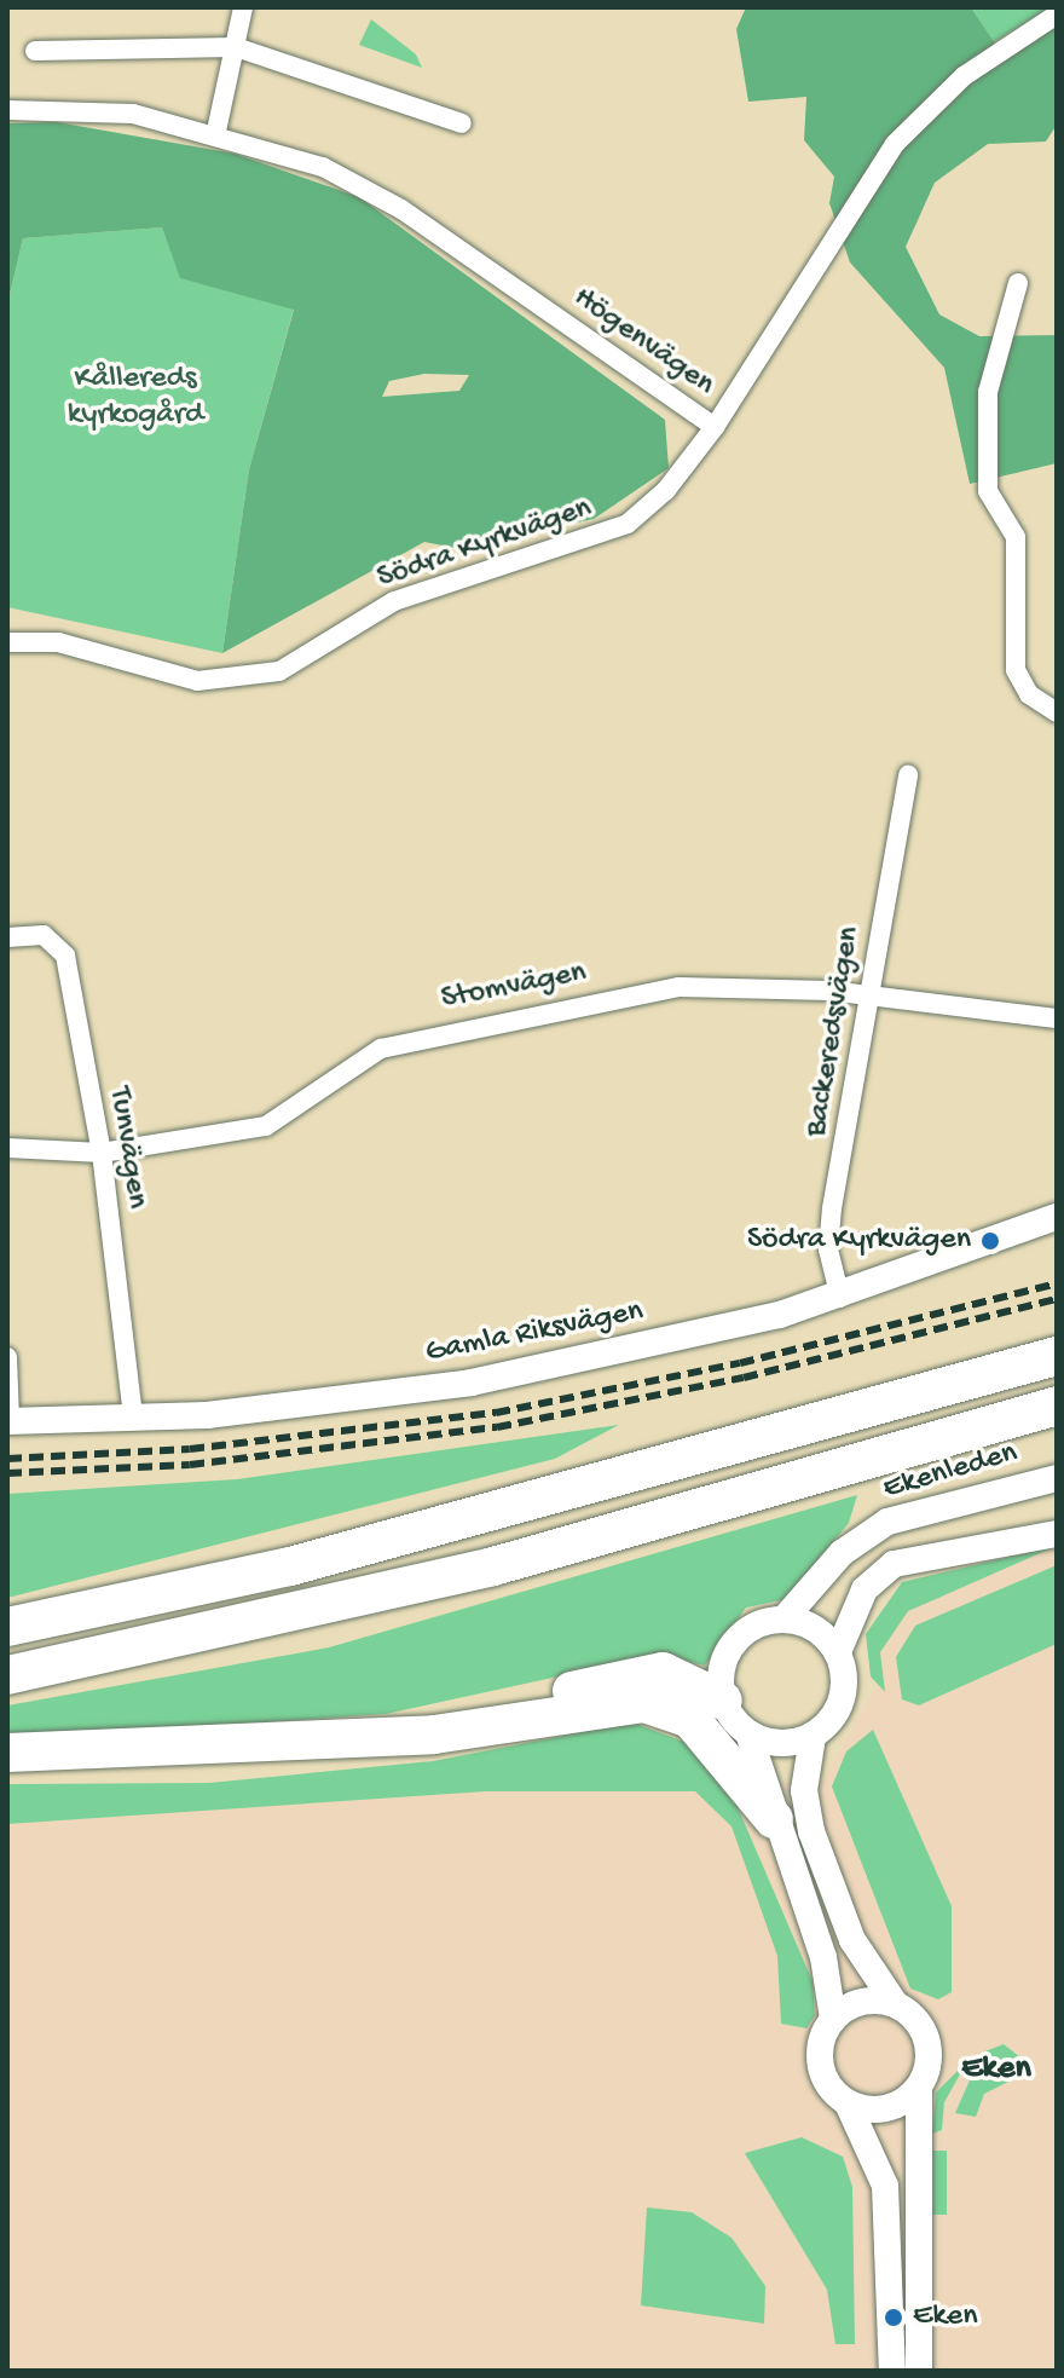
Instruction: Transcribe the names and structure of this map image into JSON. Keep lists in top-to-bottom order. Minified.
{"streets":{"street":["Högenvägen","Södra Kyrkvägen","Stomvägen","Backeredsvägen","Tunvägen","Gamla Riksvägen","Ekenleden"]},"crossings":[["Högenvägen","Södra Kyrkvägen"],["Stomvägen","Backeredsvägen"],["Stomvägen","Tunvägen"],["Backeredsvägen","Gamla Riksvägen"],["Tunvägen","Gamla Riksvägen"]],"districts":["Eken"],"parks":["Kållereds kyrkogård"],"places":["Södra Kyrkvägen","Eken"]}
